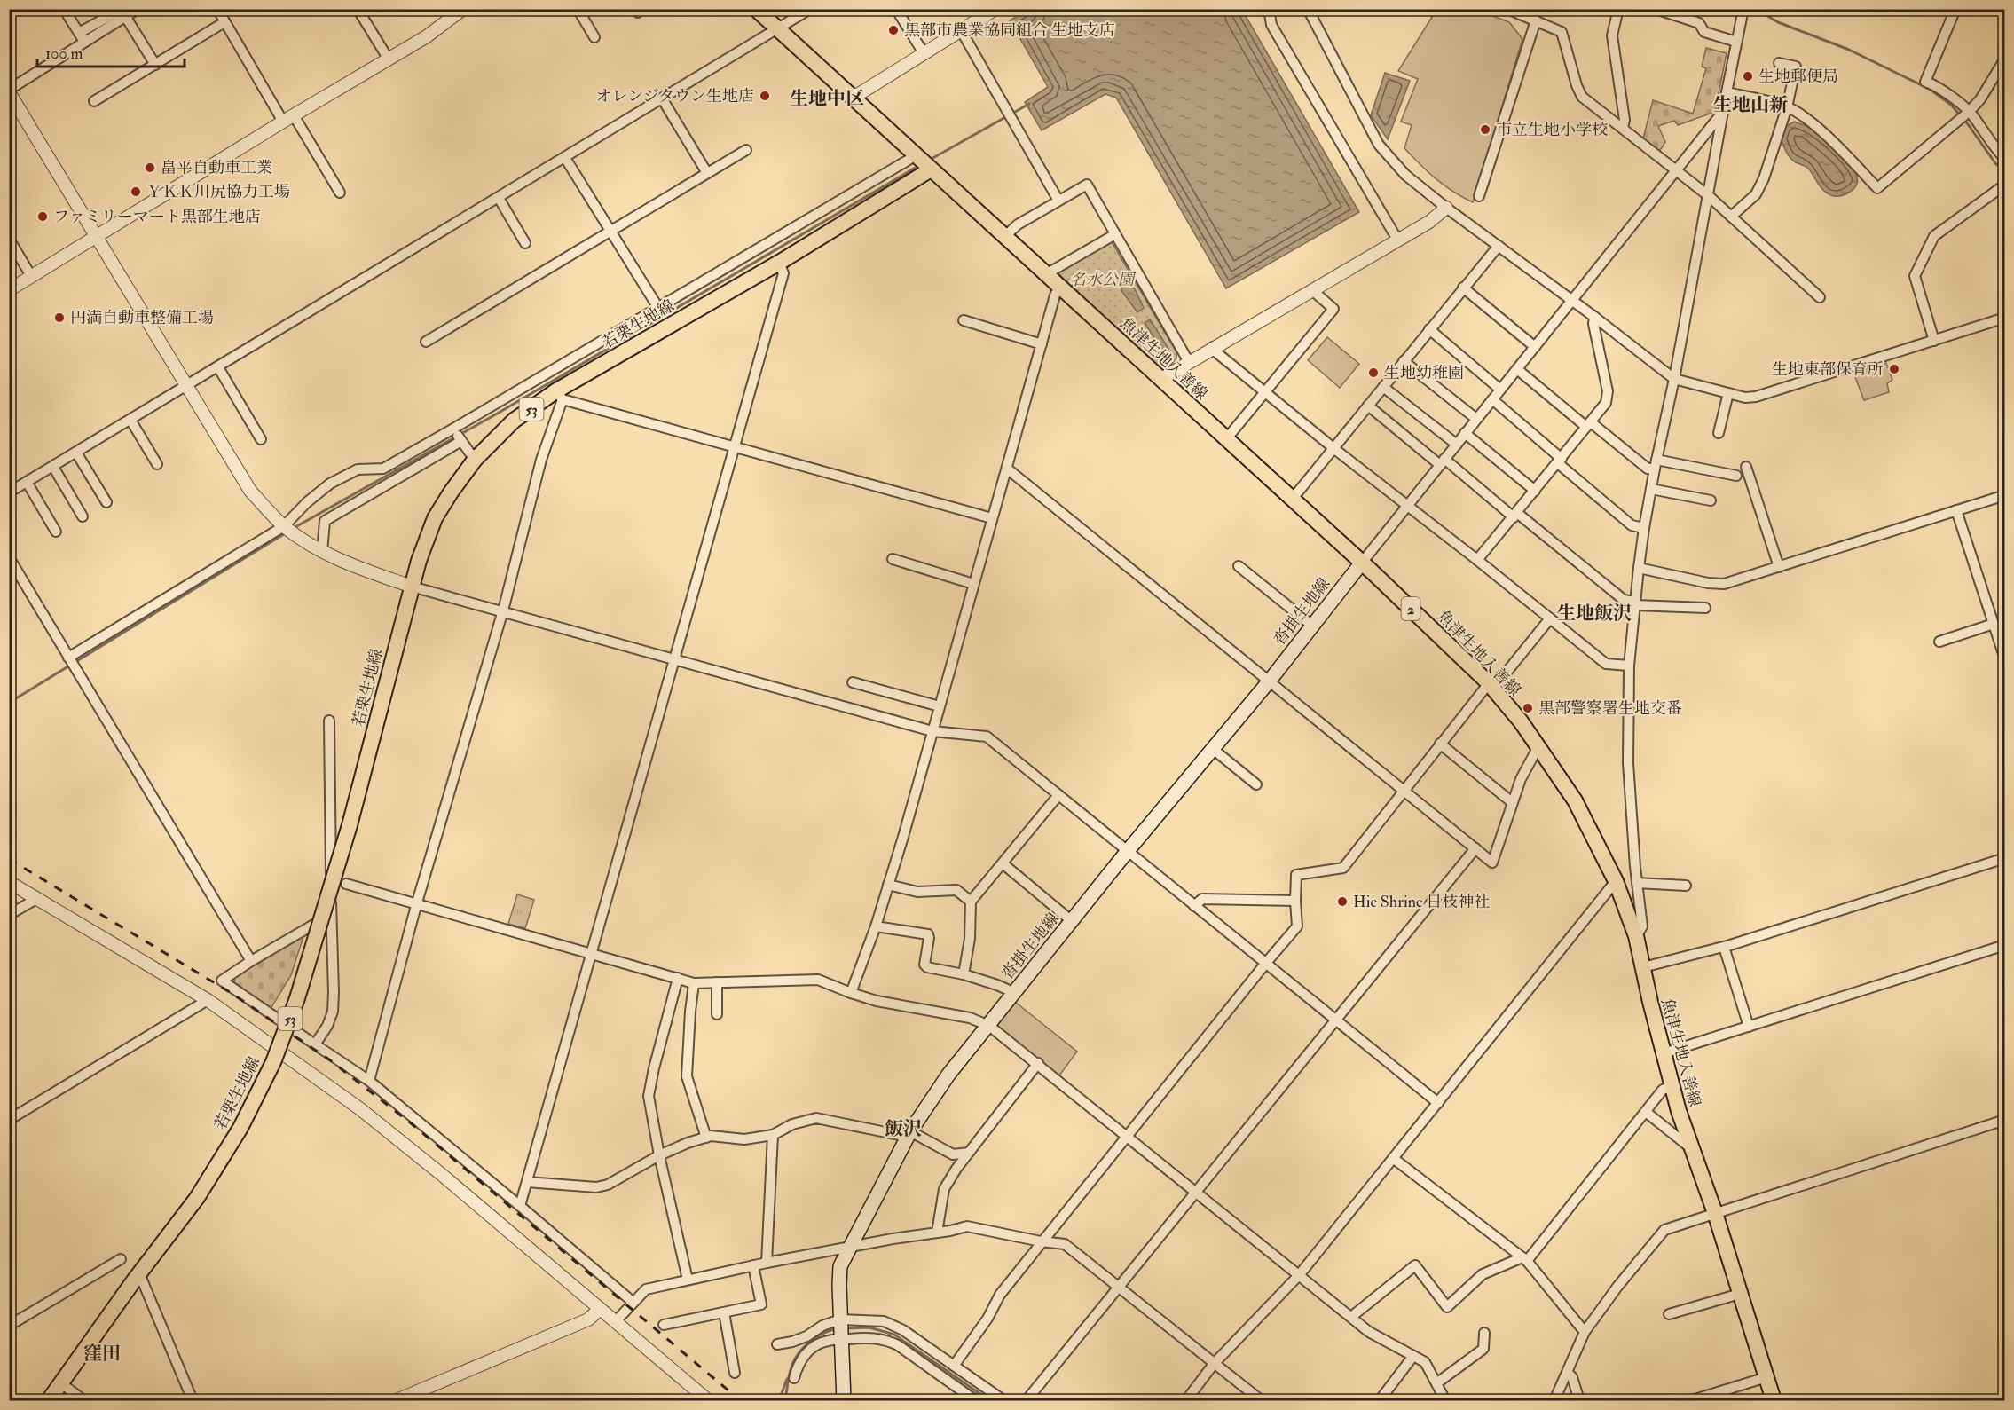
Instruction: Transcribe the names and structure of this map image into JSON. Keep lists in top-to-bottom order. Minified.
{"streets":{"main road":["若栗生地線","魚津生地入善線","53","2","沓掛生地線"]},"crossings":[["若栗生地線","魚津生地入善線"],["魚津生地入善線","沓掛生地線"]],"districts":["生地中区","生地山新","生地飯沢","飯沢","窪田"],"parks":["名水公園"],"places":["黒部市農業協同組合 生地支店","生地郵便局","オレンジタウン生地店","市立生地小学校","畠平自動車工業","ＹＫＫ川尻協力工場","ファミリーマート黒部生地店","円満自動車整備工場","生地東部保育所","生地幼稚園","黒部警察署生地交番","Hie Shrine 日枝神社"],"scale_bar":"100 m"}
